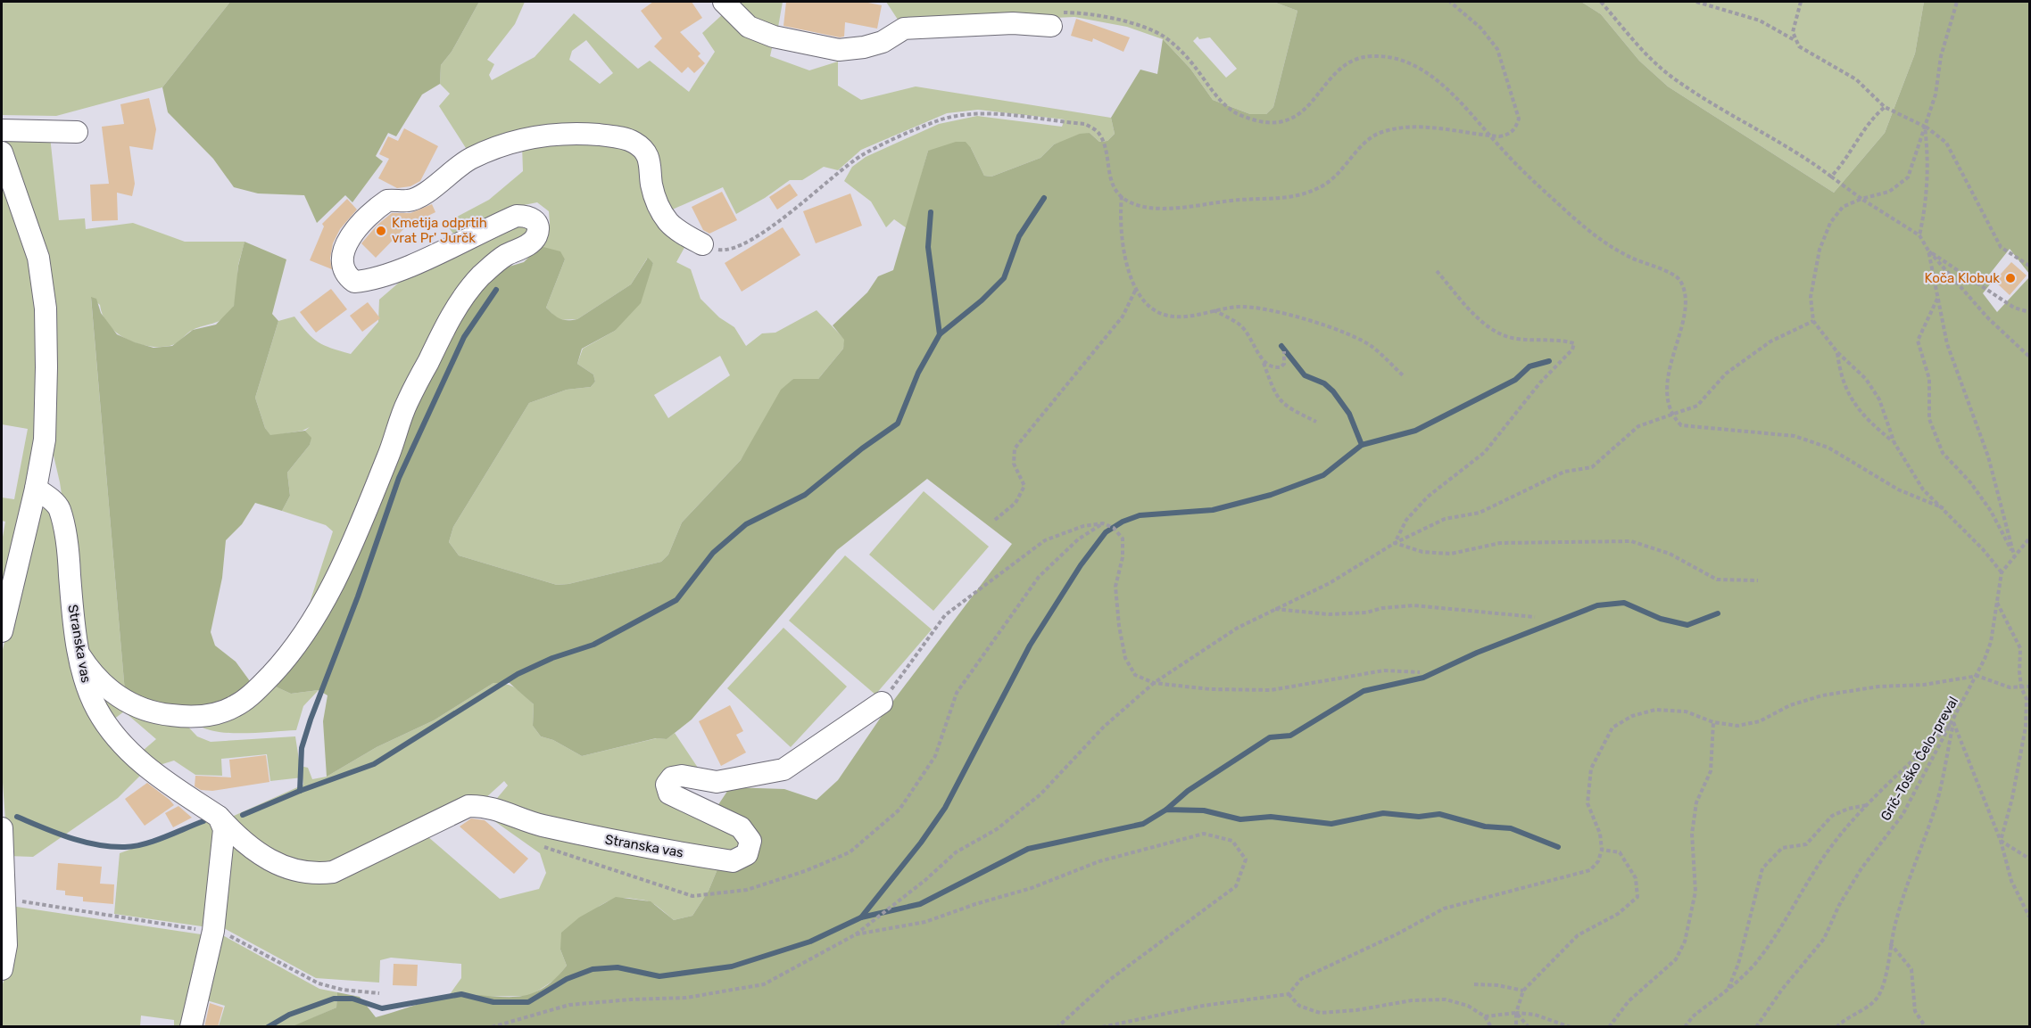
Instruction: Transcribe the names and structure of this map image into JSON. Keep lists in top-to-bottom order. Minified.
{"streets":{"street":["Stranska vas"],"path":["Grič-Toško Čelo-preval"]},"places":["Kmetija odprtih vrat Pr' Jurčk","Koča Klobuk"]}
